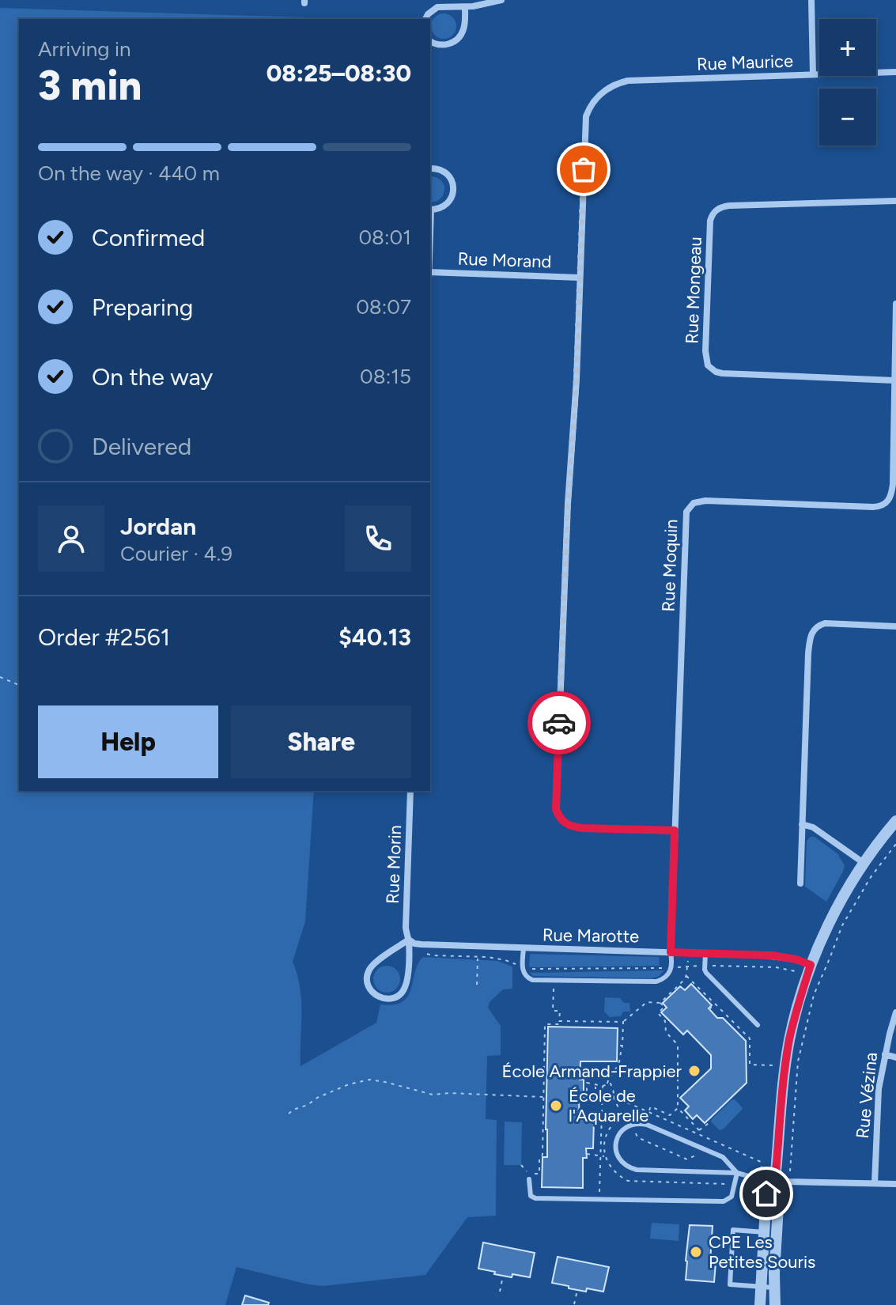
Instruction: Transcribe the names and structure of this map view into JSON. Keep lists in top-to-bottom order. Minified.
{"streets":{"street":["Rue Maurice","Rue Morand","Rue Mongeau","Rue Moquin","Rue Morin","Rue Marotte","Rue Vézina"]},"crossings":[["Rue Maurice","Rue Morand"],["Rue Mongeau","Rue Moquin"],["Rue Moquin","Rue Marotte"],["Rue Morin","Rue Marotte"]],"places":["École Armand-Frappier","École de l'Aquarelle","CPE Les Petites Souris"],"page":{"map_buttons":["+","−"],"heading":["3 min","Arriving in","08:25–08:30"],"panel":["Jordan","Courier · 4.9","Order #2561","$40.13"],"bar":"On the way · 440 m","list":[["Confirmed","08:01"],["Preparing","08:07"],["On the way","08:15"],"Delivered"],"buttons":["Help","Share"]}}
